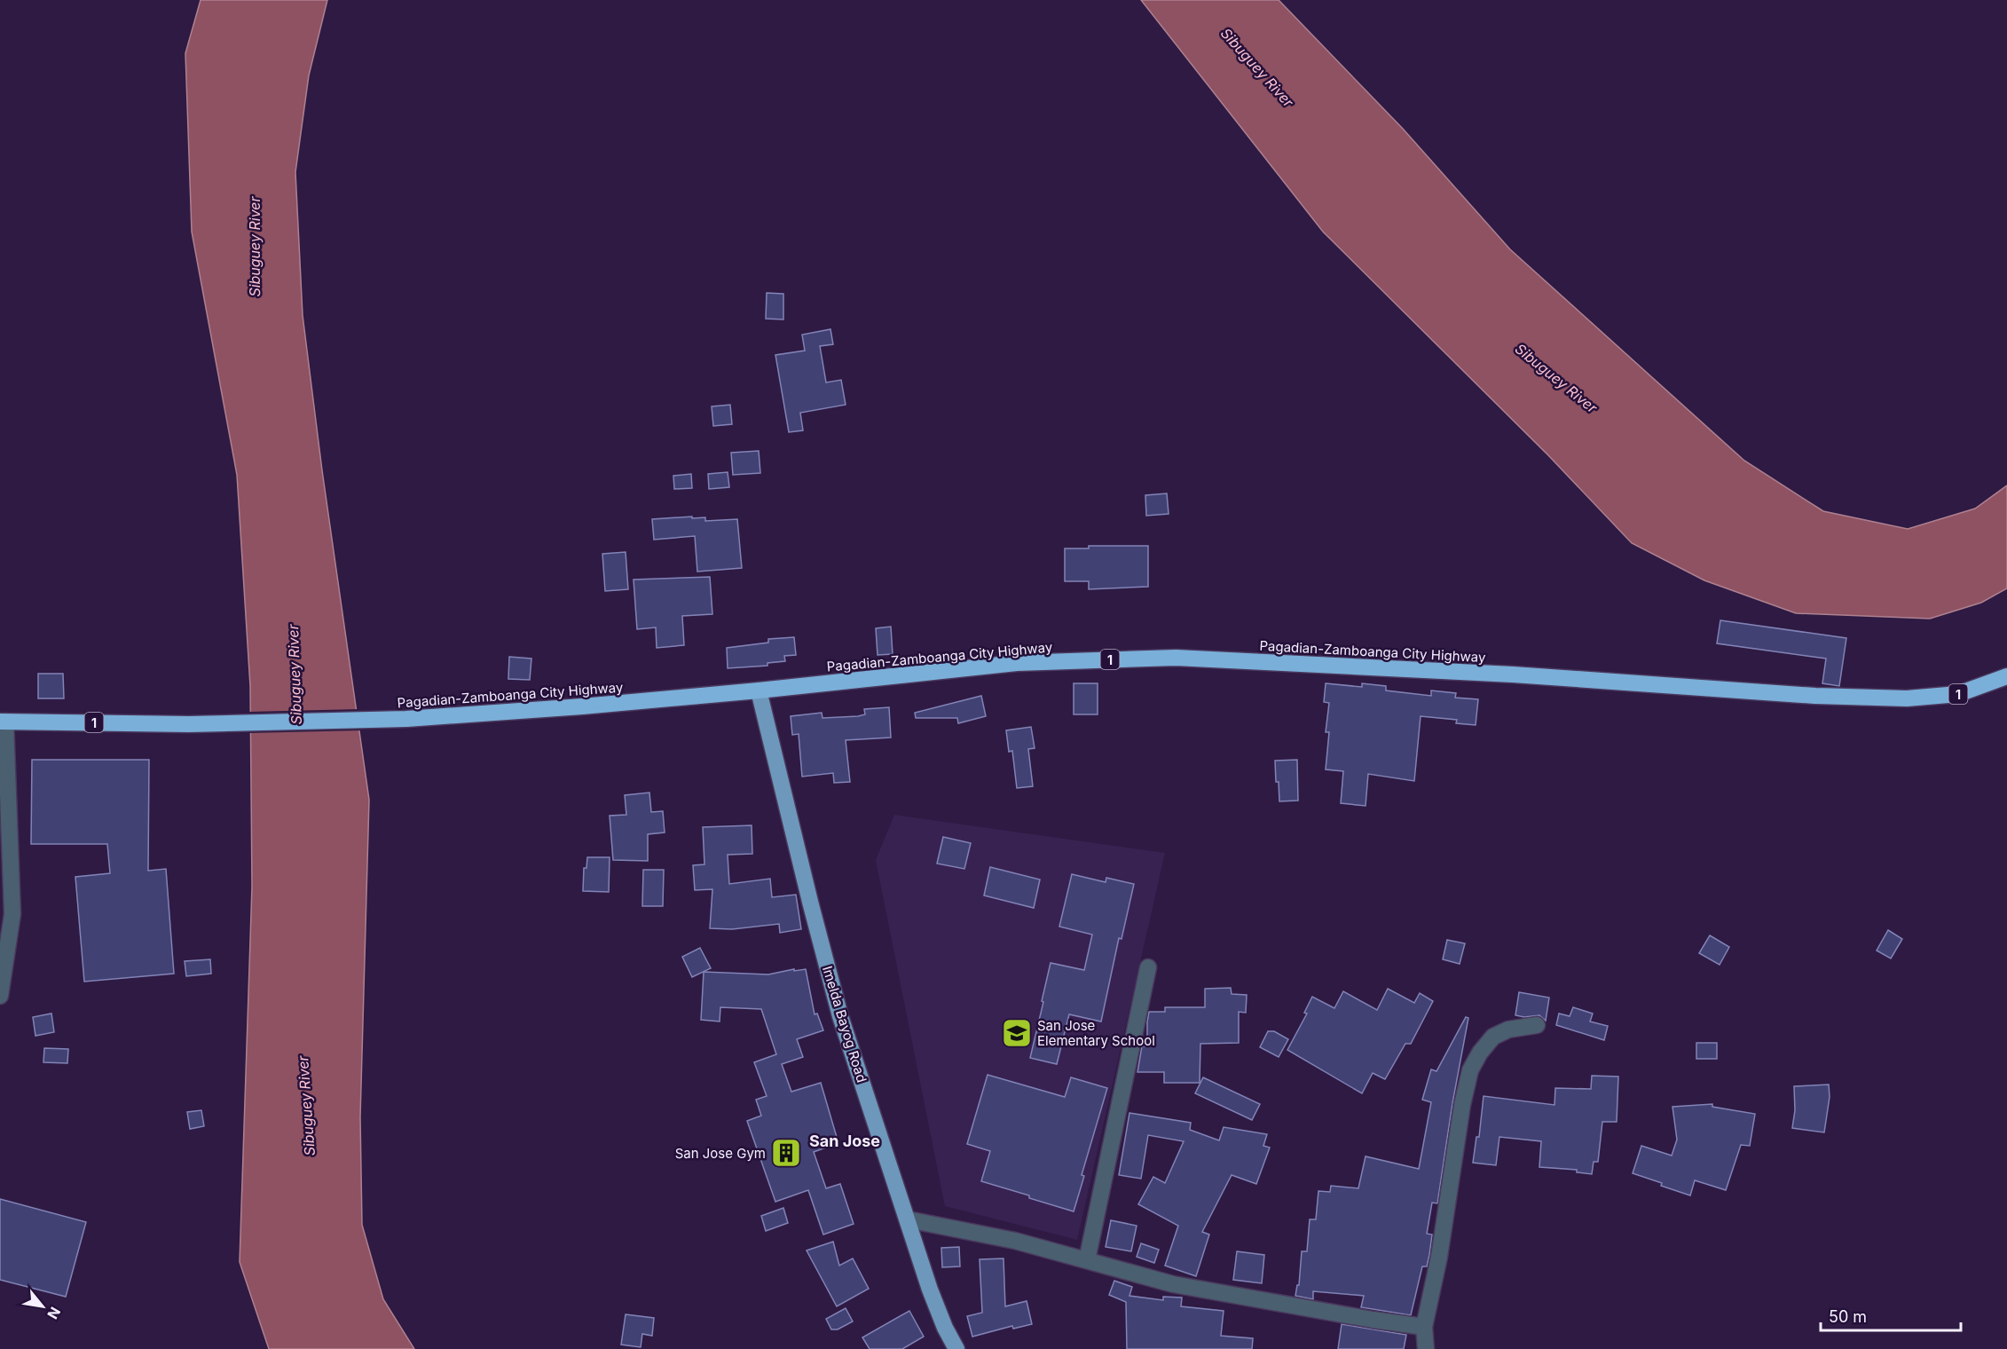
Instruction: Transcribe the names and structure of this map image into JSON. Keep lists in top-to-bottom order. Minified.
{"streets":{"highway":["Pagadian-Zamboanga City Highway","1"],"main road":["Imelda Bayog Road"]},"crossings":[["Pagadian-Zamboanga City Highway","Imelda Bayog Road"]],"districts":["San Jose"],"water":["Sibuguey River"],"places":{"school or university":["San Jose Elementary School"],"building":["San Jose Gym"]},"scale_bar":"50 m","north":"bottom right"}
